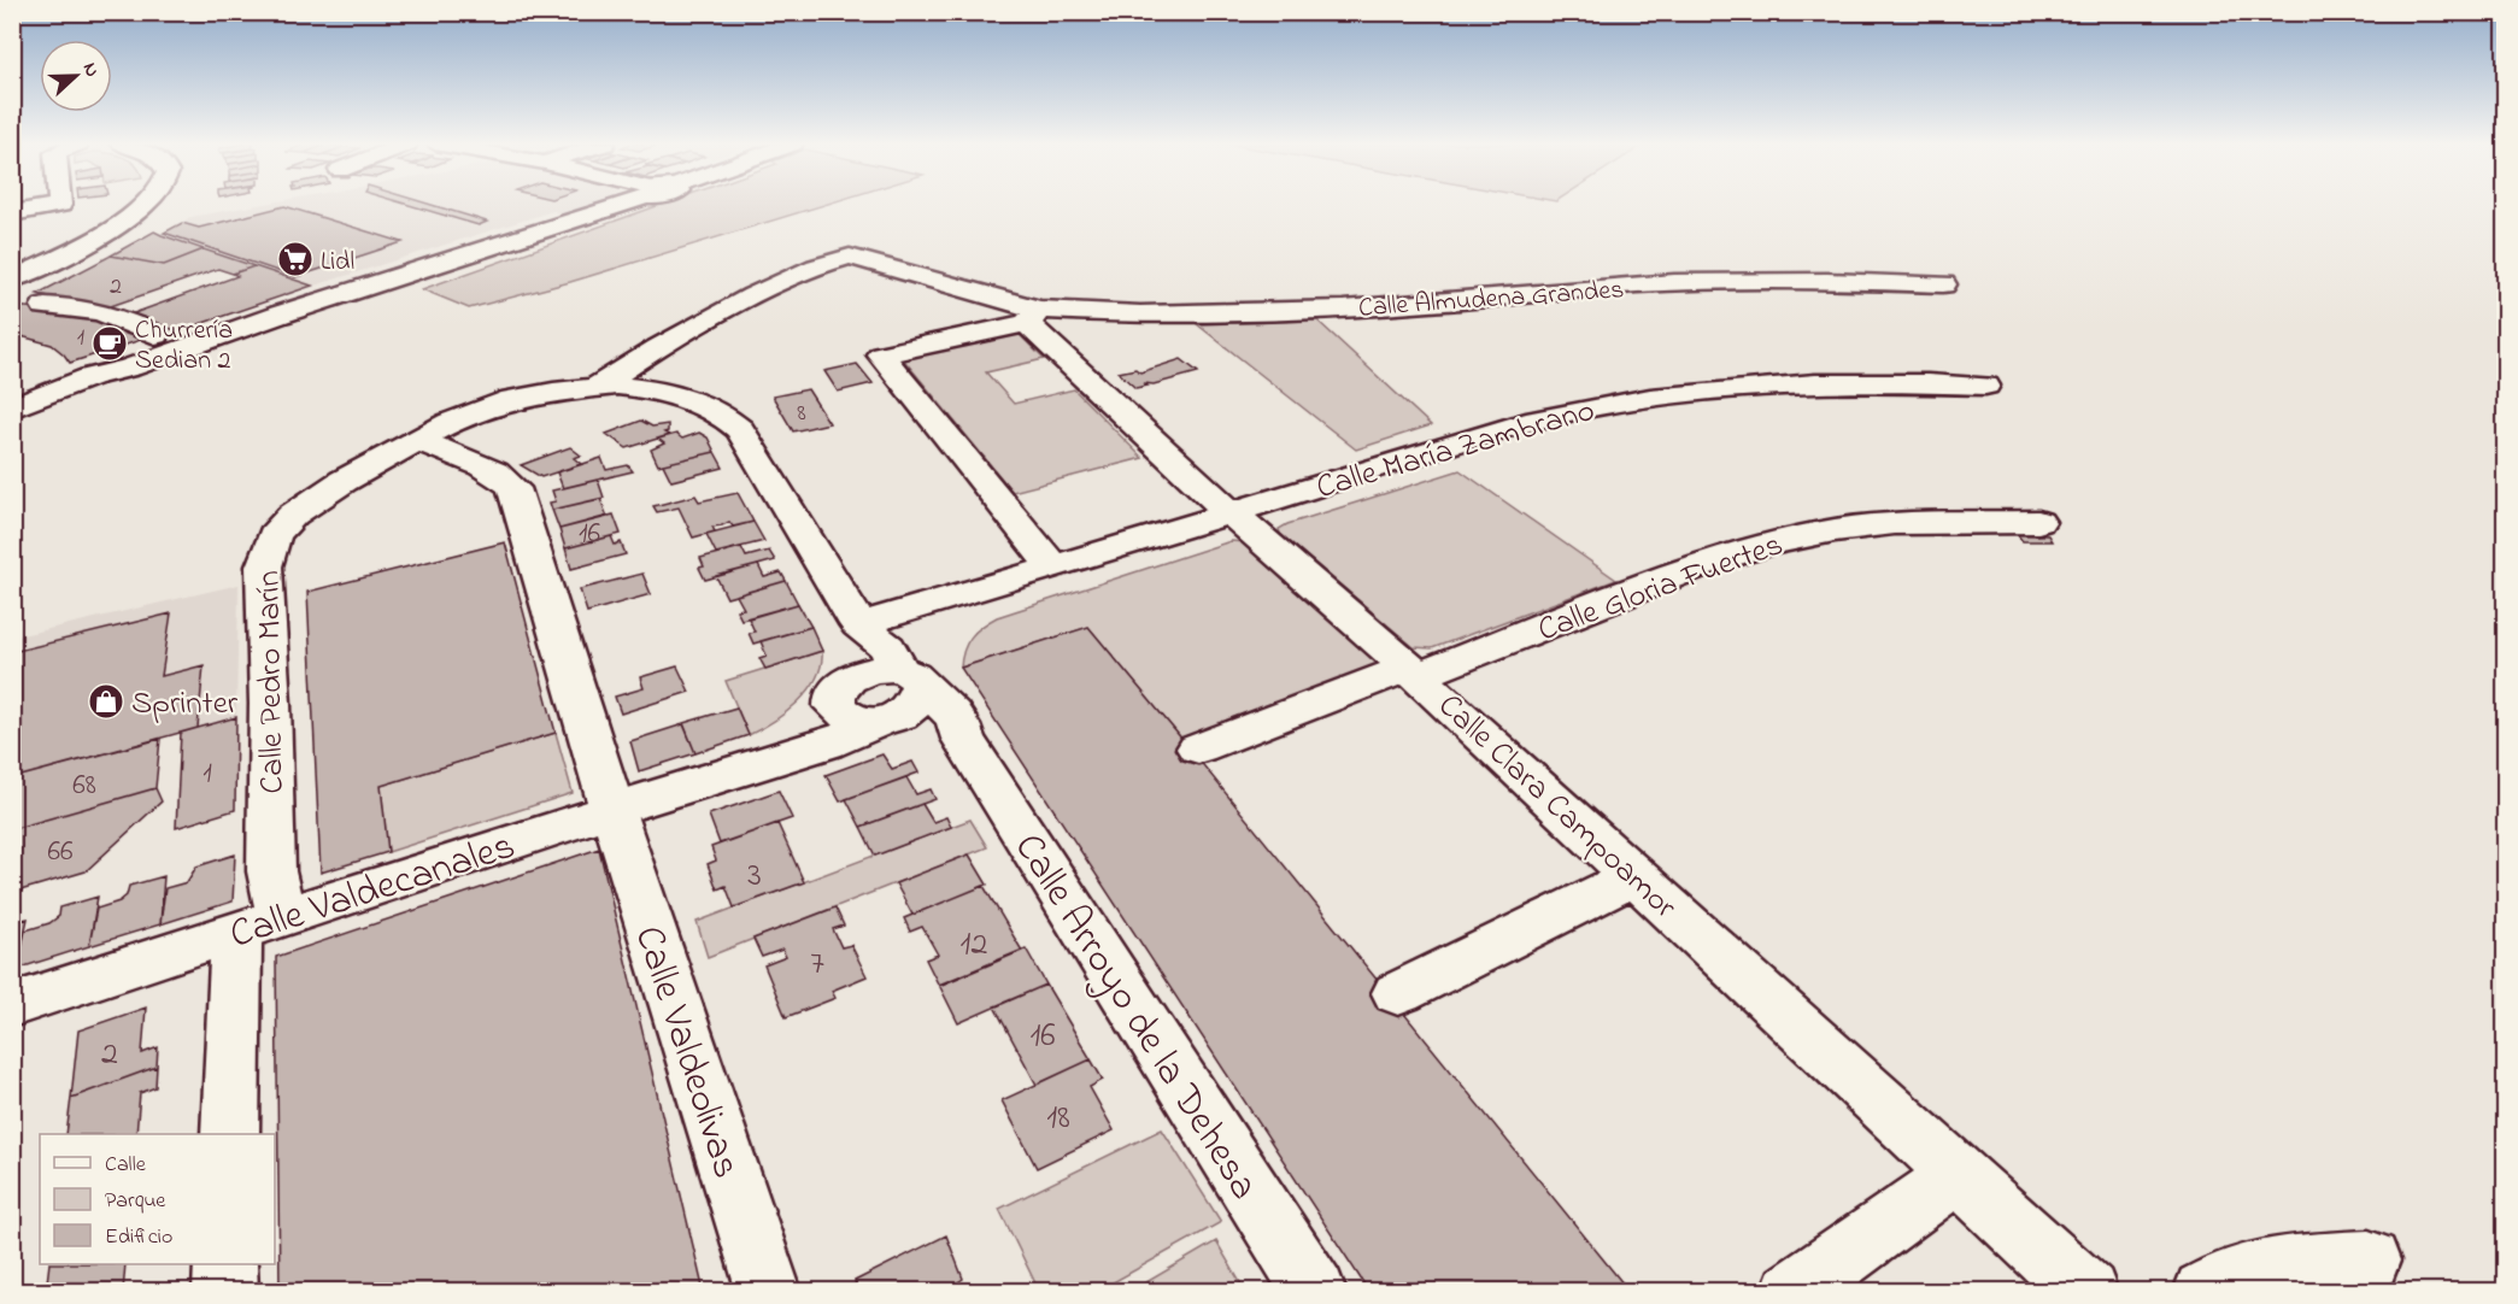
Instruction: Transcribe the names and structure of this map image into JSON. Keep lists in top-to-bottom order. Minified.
{"streets":{"street":["Calle Almudena Grandes","Calle María Zambrano","Calle Gloria Fuertes","Calle Pedro Marín","Calle Clara Campoamor","Calle Valdecanales","Calle Arroyo de la Dehesa","Calle Valdeolivas"]},"crossings":[["Calle Almudena Grandes","Calle Pedro Marín"],["Calle Almudena Grandes","Calle Clara Campoamor"],["Calle María Zambrano","Calle Pedro Marín"],["Calle María Zambrano","Calle Clara Campoamor"],["Calle María Zambrano","Calle Valdecanales"],["Calle María Zambrano","Calle Arroyo de la Dehesa"],["Calle Gloria Fuertes","Calle Clara Campoamor"],["Calle Pedro Marín","Calle Valdecanales"],["Calle Pedro Marín","Calle Arroyo de la Dehesa"],["Calle Pedro Marín","Calle Valdeolivas"],["Calle Valdecanales","Calle Arroyo de la Dehesa"],["Calle Valdecanales","Calle Valdeolivas"]],"places":{"supermarket":["Lidl"],"cafe":["Churrería Sedian 2"],"shop":["Sprinter"]},"house_numbers":["2","1","8","16","1","68","66","3","12","7","16","2","18"],"legend":["Calle","Parque","Edificio"],"north":"right"}
